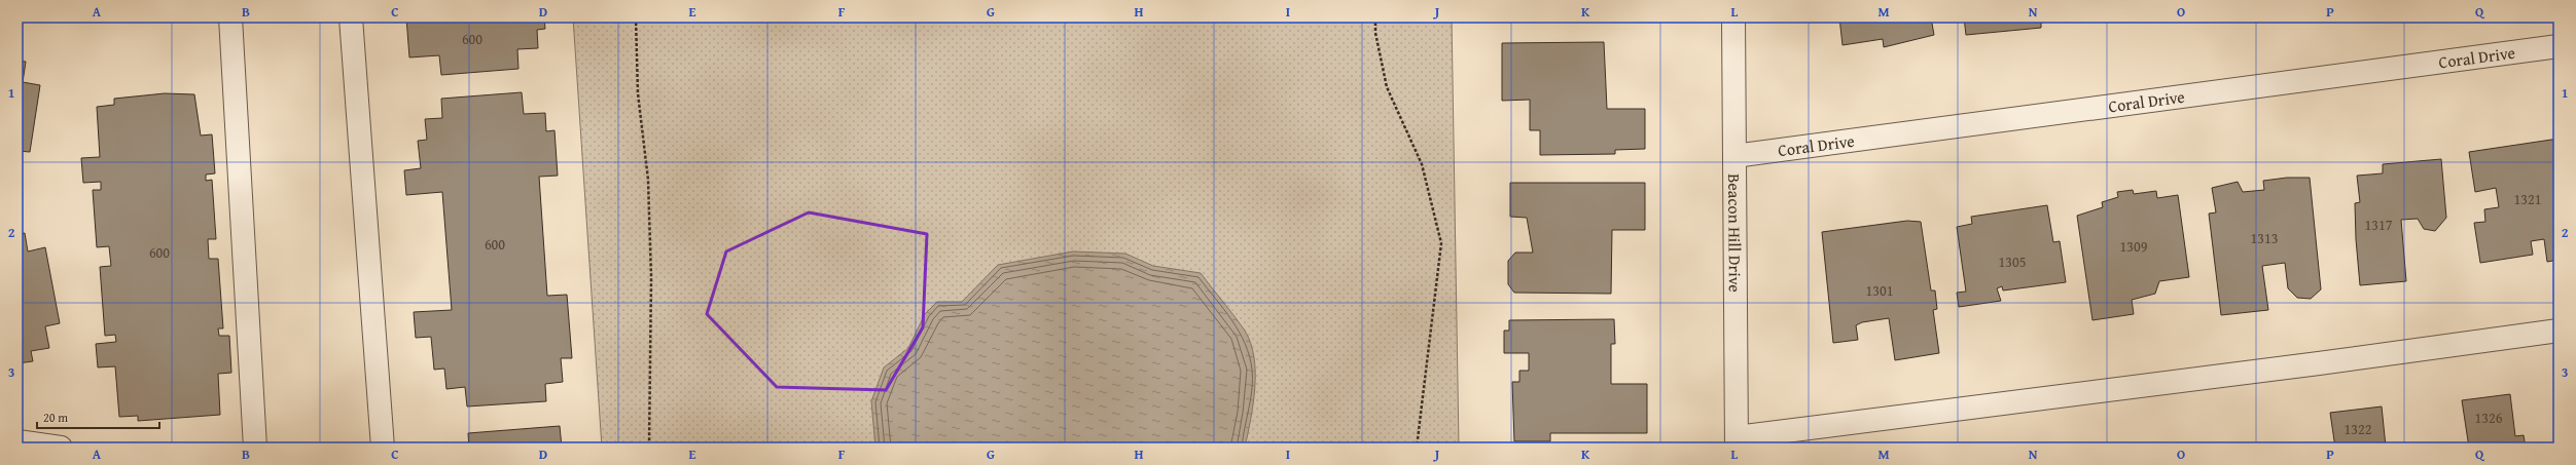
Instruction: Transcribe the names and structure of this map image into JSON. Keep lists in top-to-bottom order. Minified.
{"streets":{"street":["Coral Drive","Beacon Hill Drive"]},"crossings":[["Coral Drive","Beacon Hill Drive"]],"house_numbers":["600","1321","1317","1313","600","1309","600","1305","1301","1326","1322"],"scale_bar":"20 m","grid":{"columns":["A","B","C","D","E","F","G","H","I","J","K","L","M","N","O","P","Q"],"rows":["1","2","3"]}}
